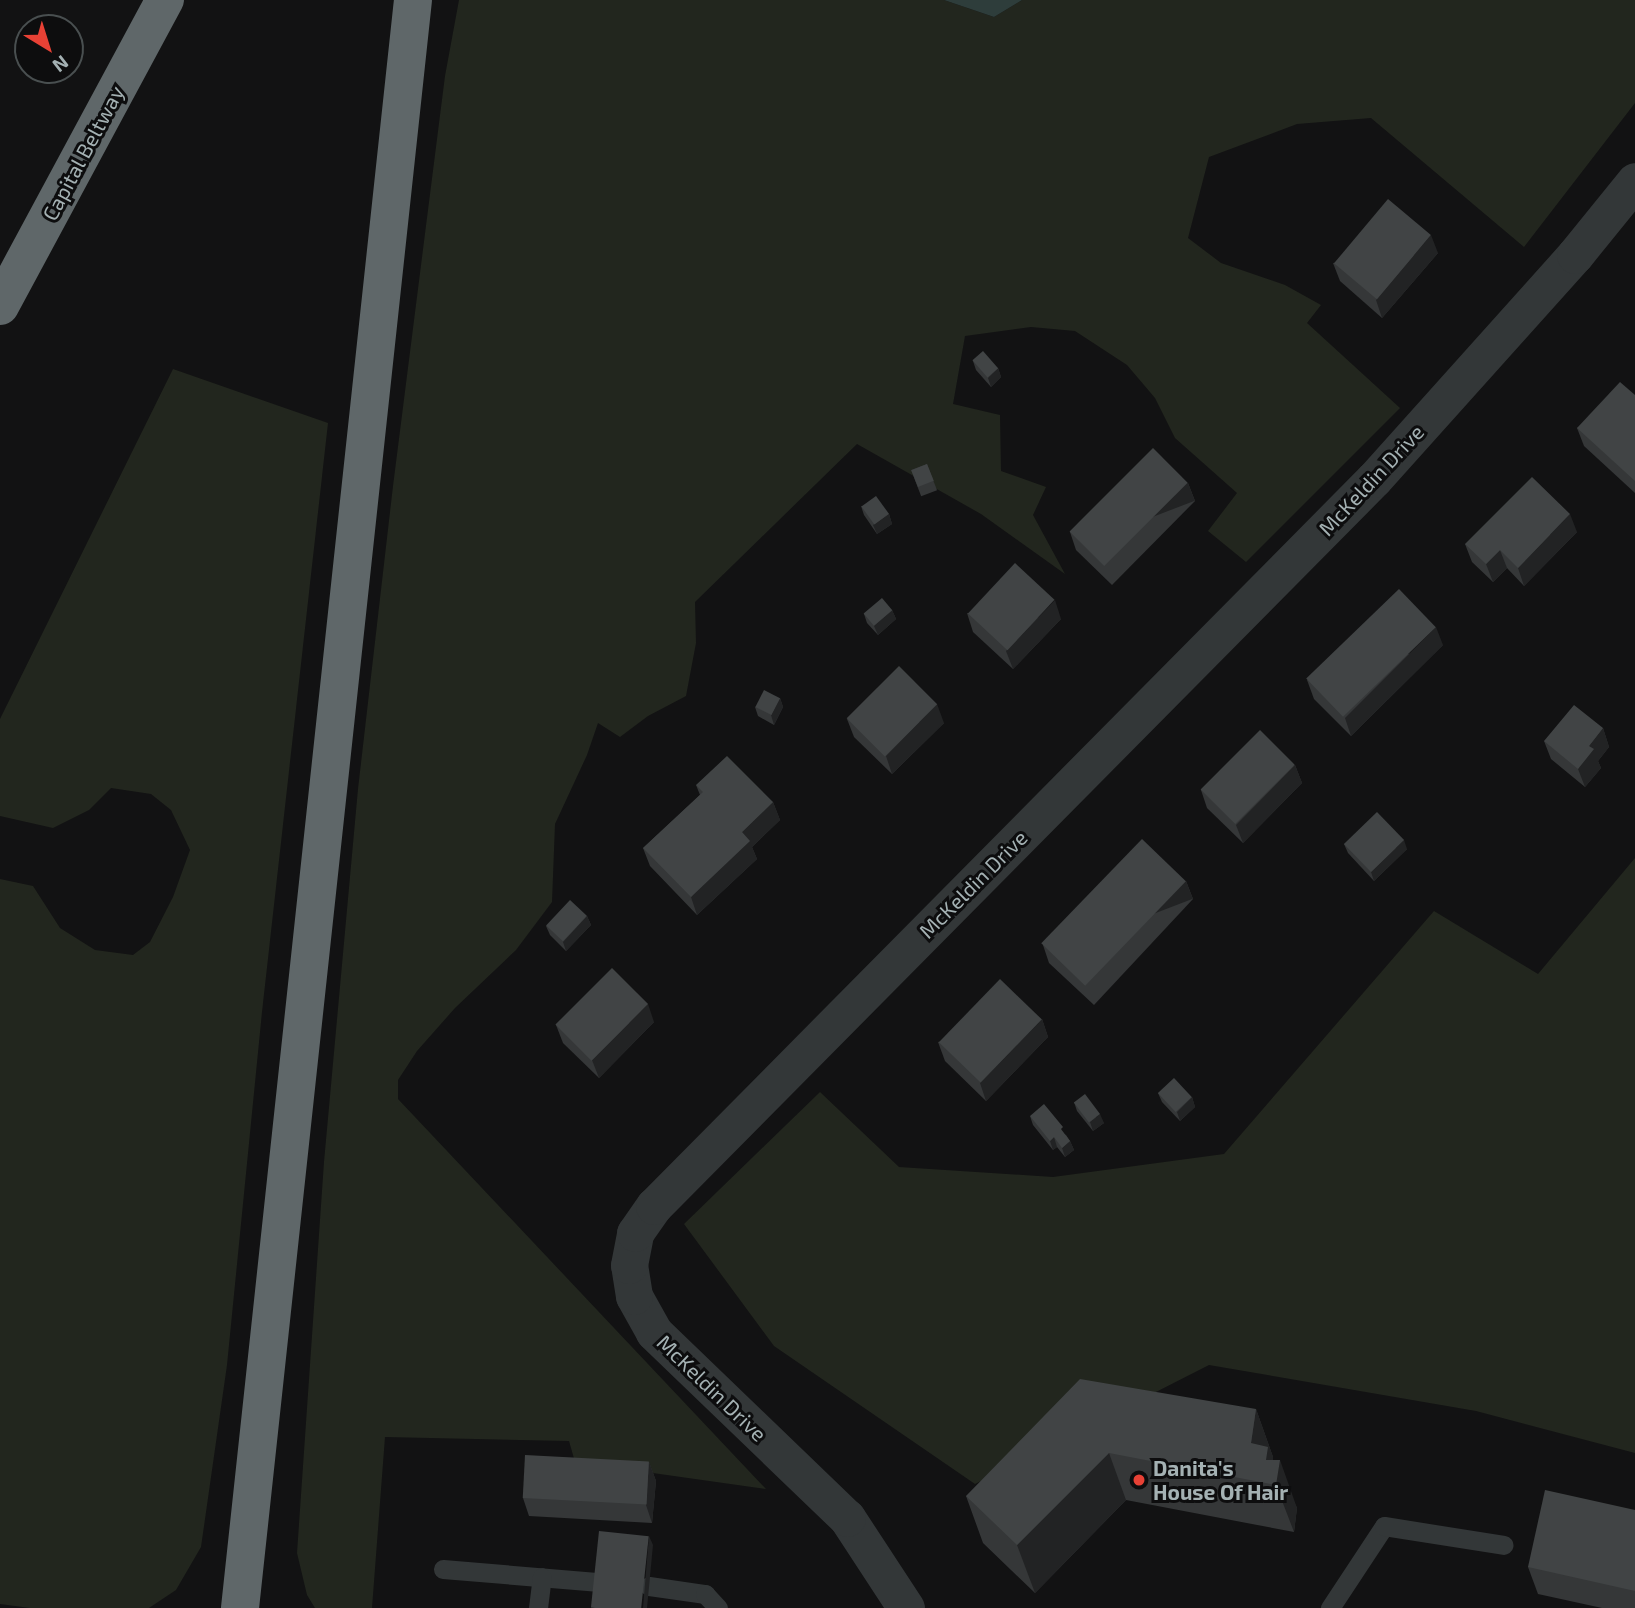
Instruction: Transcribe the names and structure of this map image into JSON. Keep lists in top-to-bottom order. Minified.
{"streets":{"highway":["Capital Beltway"],"street":["McKeldin Drive"]},"places":["Danita's House Of Hair"],"north":"bottom right"}
